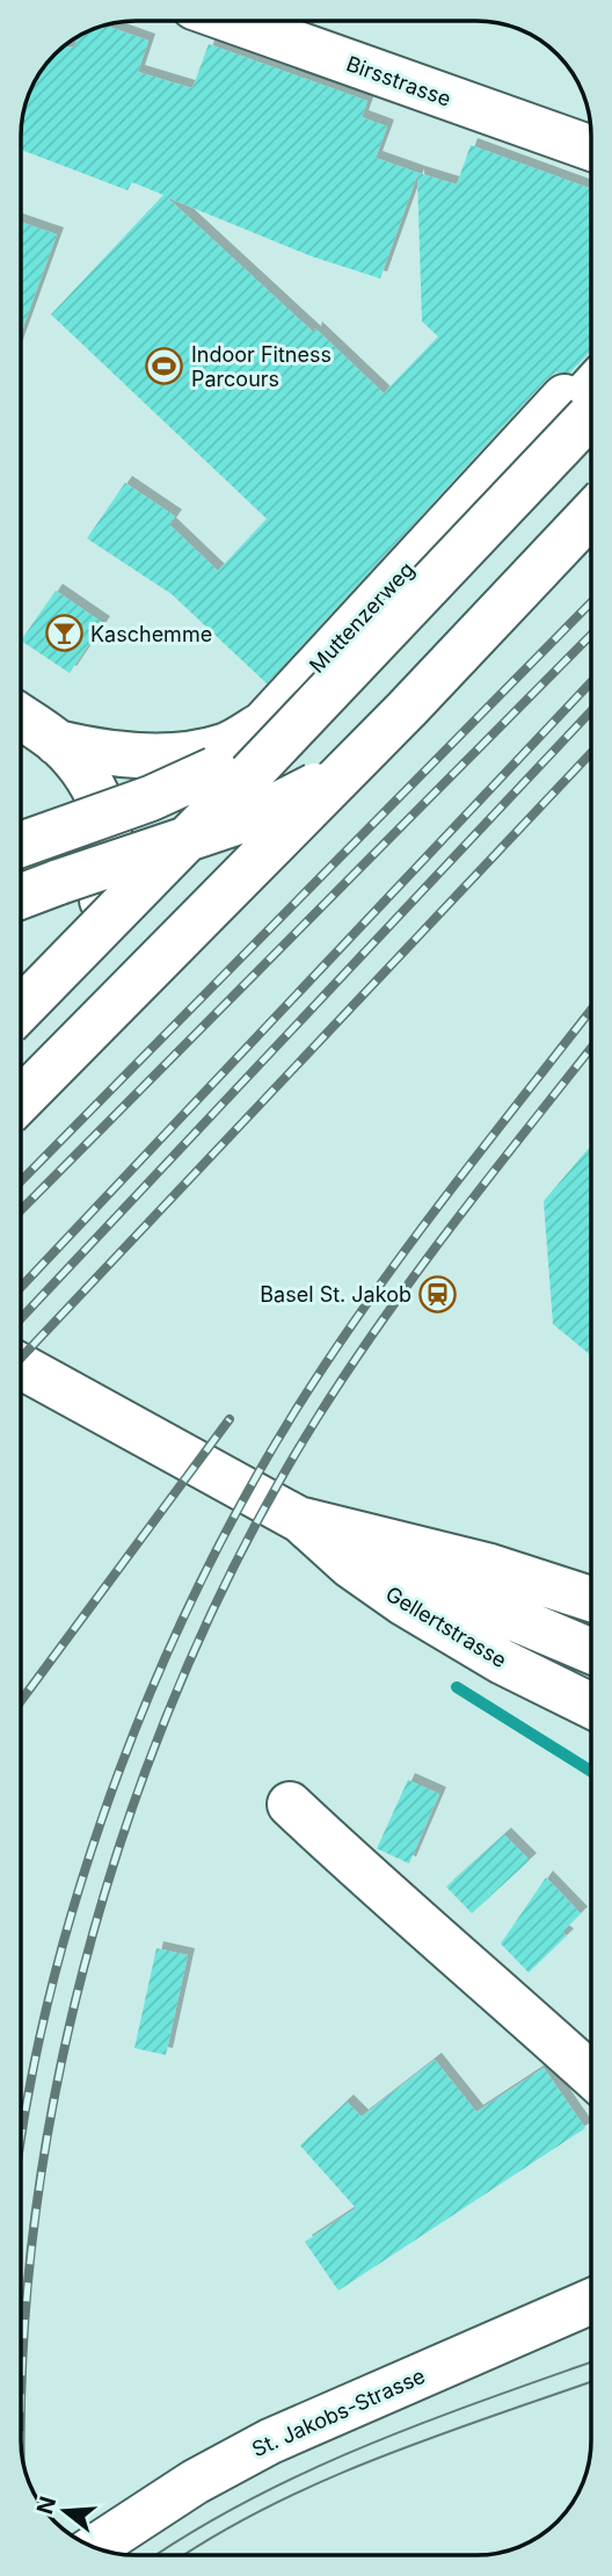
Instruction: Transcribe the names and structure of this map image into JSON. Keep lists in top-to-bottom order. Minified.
{"streets":{"main road":["Birsstrasse","Muttenzerweg","Gellertstrasse","St. Jakobs-Strasse"]},"places":{"sports":["Indoor Fitness Parcours"],"bar":["Kaschemme"],"station":["Basel St. Jakob"]},"north":"left"}
